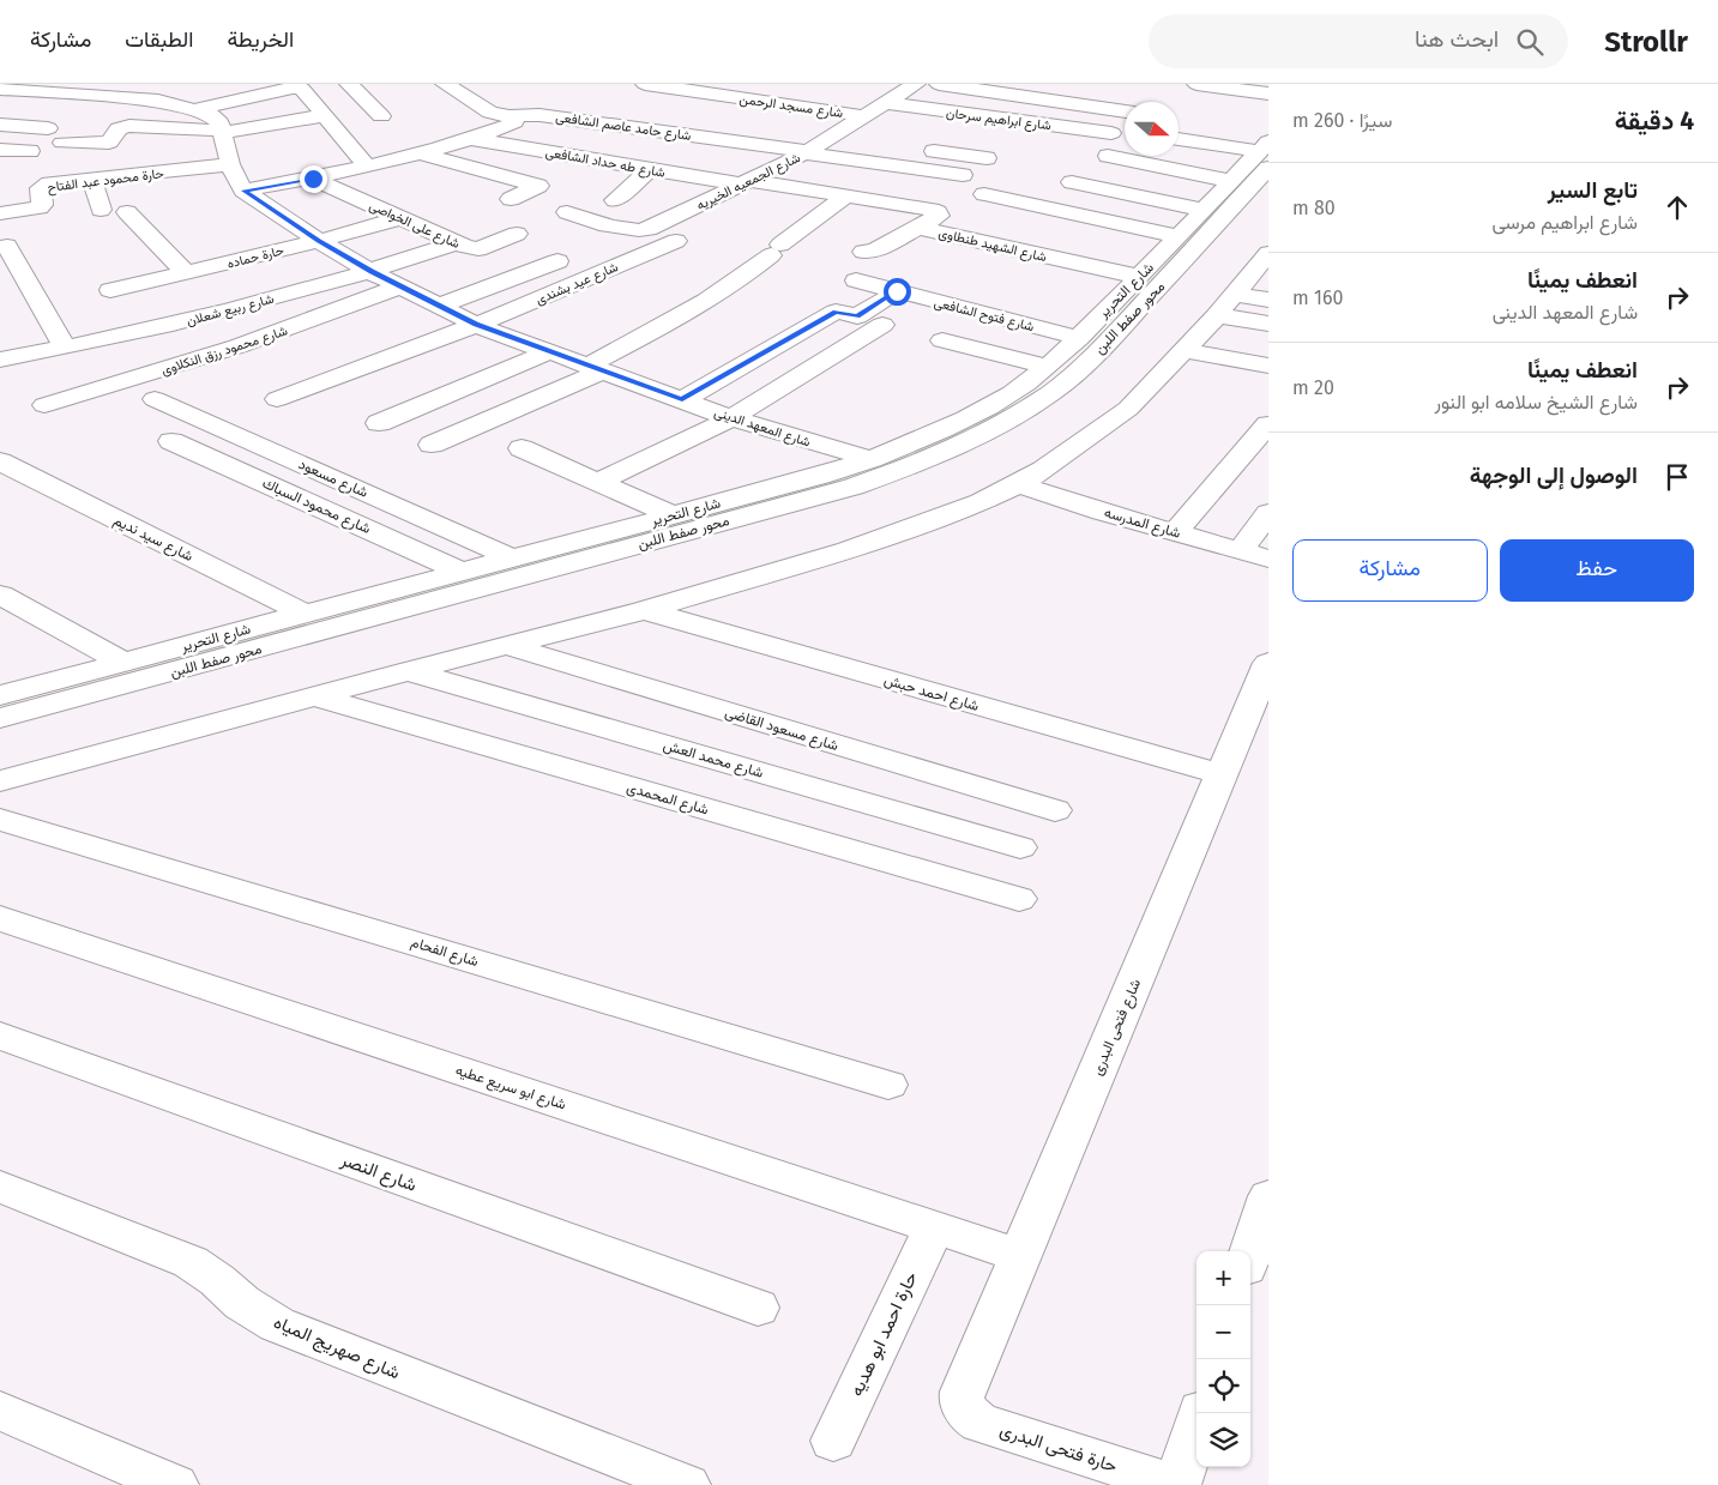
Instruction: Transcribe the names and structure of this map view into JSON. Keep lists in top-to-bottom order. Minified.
{"streets":{"street":["شارع مسجد الرحمن","شارع ابراهيم سرحان","شارع حامد عاصم الشافعى","شارع طه حداد الشافعى","حارة محمود عبد الفتاح","شارع الجمعيه الخيريه","شارع على الخواصى","شارع الشهيد طنطاوى","حارة حماده","شارع عيد بشندى","شارع التحرير","شارع ربيع شعلان","شارع فتوح الشافعى","محور صفط اللبن","شارع محمود رزق النكلاوى","شارع المعهد الدينى","شارع مسعود","شارع محمود السباك","شارع المدرسه","شارع سيد نديم","شارع احمد حبش","شارع مسعود القاضى","شارع محمد العش","شارع المحمدى","شارع الفحام","شارع فتحى البدرى","شارع ابو سريع عطيه","شارع النصر","حارة احمد ابو هديه","شارع صهريج المياه","حارة فتحى البدرى"]},"crossings":[["شارع مسجد الرحمن","شارع الجمعيه الخيريه"],["شارع ابراهيم سرحان","شارع الجمعيه الخيريه"],["شارع حامد عاصم الشافعى","شارع الجمعيه الخيريه"],["شارع طه حداد الشافعى","شارع الجمعيه الخيريه"],["شارع طه حداد الشافعى","شارع الشهيد طنطاوى"],["حارة محمود عبد الفتاح","شارع المعهد الدينى"],["شارع الجمعيه الخيريه","شارع الشهيد طنطاوى"],["شارع على الخواصى","حارة حماده"],["شارع على الخواصى","شارع ربيع شعلان"],["شارع الشهيد طنطاوى","شارع التحرير"],["حارة حماده","شارع المعهد الدينى"],["شارع عيد بشندى","شارع المعهد الدينى"],["شارع التحرير","شارع فتوح الشافعى"],["شارع التحرير","محور صفط اللبن"],["شارع التحرير","شارع المعهد الدينى"],["شارع التحرير","شارع مسعود"],["شارع التحرير","شارع محمود السباك"],["شارع التحرير","شارع سيد نديم"],["شارع ربيع شعلان","شارع المعهد الدينى"],["شارع محمود رزق النكلاوى","شارع المعهد الدينى"],["شارع احمد حبش","شارع فتحى البدرى"],["شارع فتحى البدرى","شارع ابو سريع عطيه"],["شارع فتحى البدرى","حارة فتحى البدرى"],["شارع ابو سريع عطيه","حارة احمد ابو هديه"]],"north":"right","page":{"header":"Strollr","search":"ابحث هنا","nav":["الخريطة","الطبقات","مشاركة"],"heading":["4 دقيقة","سيرًا · 260 m"],"list":[["تابع السير","شارع ابراهيم مرسى","80 m"],["انعطف يمينًا","شارع المعهد الدينى","160 m"],["انعطف يمينًا","شارع الشيخ سلامه ابو النور","20 m"],"الوصول إلى الوجهة"],"buttons":["حفظ","مشاركة"],"map_buttons":["+","−"]}}
